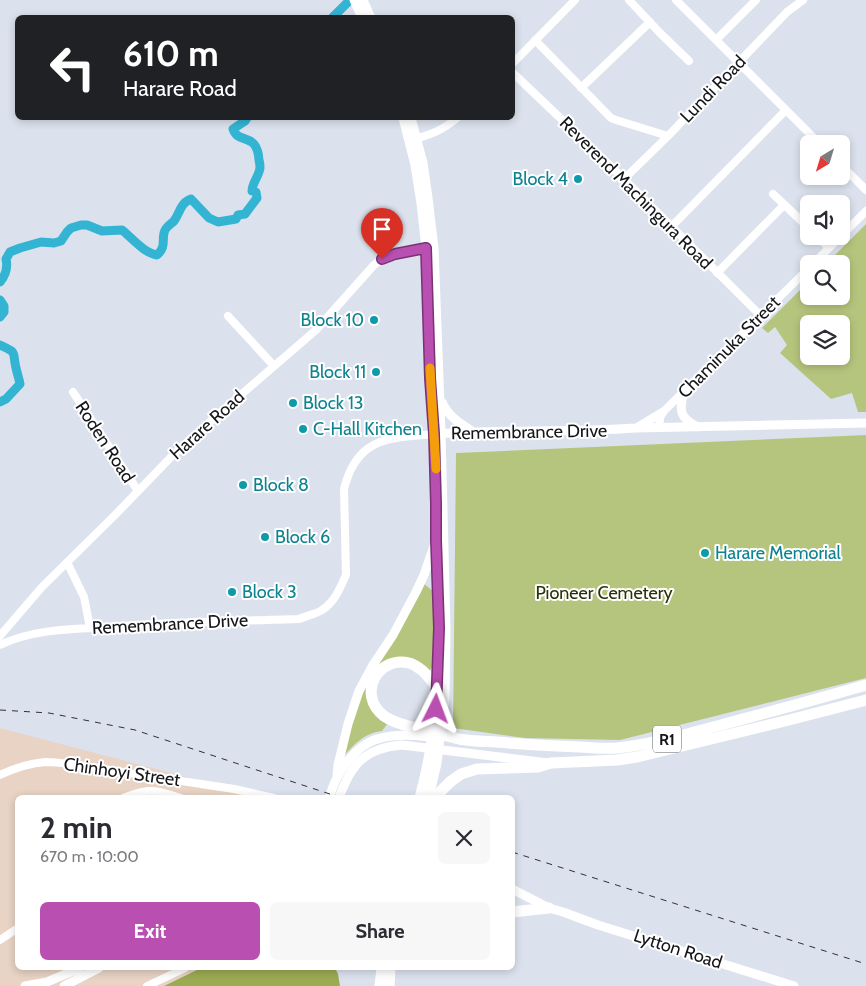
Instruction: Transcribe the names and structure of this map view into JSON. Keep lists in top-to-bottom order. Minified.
{"streets":{"highway":["R1"],"main road":["Remembrance Drive","Lytton Road"],"street":["Lundi Road","Reverend Machingura Road","Chaminuka Street","Harare Road","Roden Road","Chinhoyi Street"]},"crossings":[["Lundi Road","Reverend Machingura Road"],["Reverend Machingura Road","Chaminuka Street"],["Harare Road","Roden Road"]],"parks":["Pioneer Cemetery"],"places":["Block 4","Block 10","Block 11","Block 13","C-Hall Kitchen","Block 8","Block 6","Harare Memorial","Block 3"],"north":"bottom left","page":{"turn":["610 m","Harare Road"],"heading":["2 min","670 m · 10:00"],"buttons":["Exit","Share"]}}
